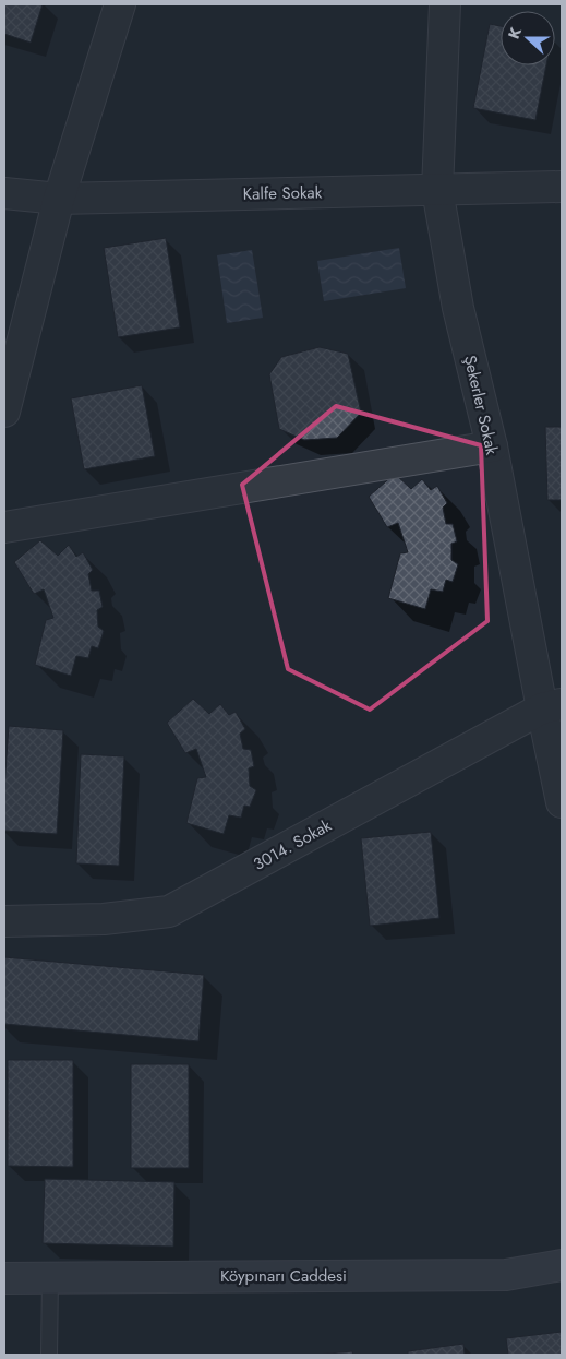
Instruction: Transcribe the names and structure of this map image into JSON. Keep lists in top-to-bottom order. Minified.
{"streets":{"street":["Kalfe Sokak","Şekerler Sokak","3014. Sokak","Köypınarı Caddesi"]},"crossings":[["Kalfe Sokak","Şekerler Sokak"],["Şekerler Sokak","3014. Sokak"]],"north":"left"}
